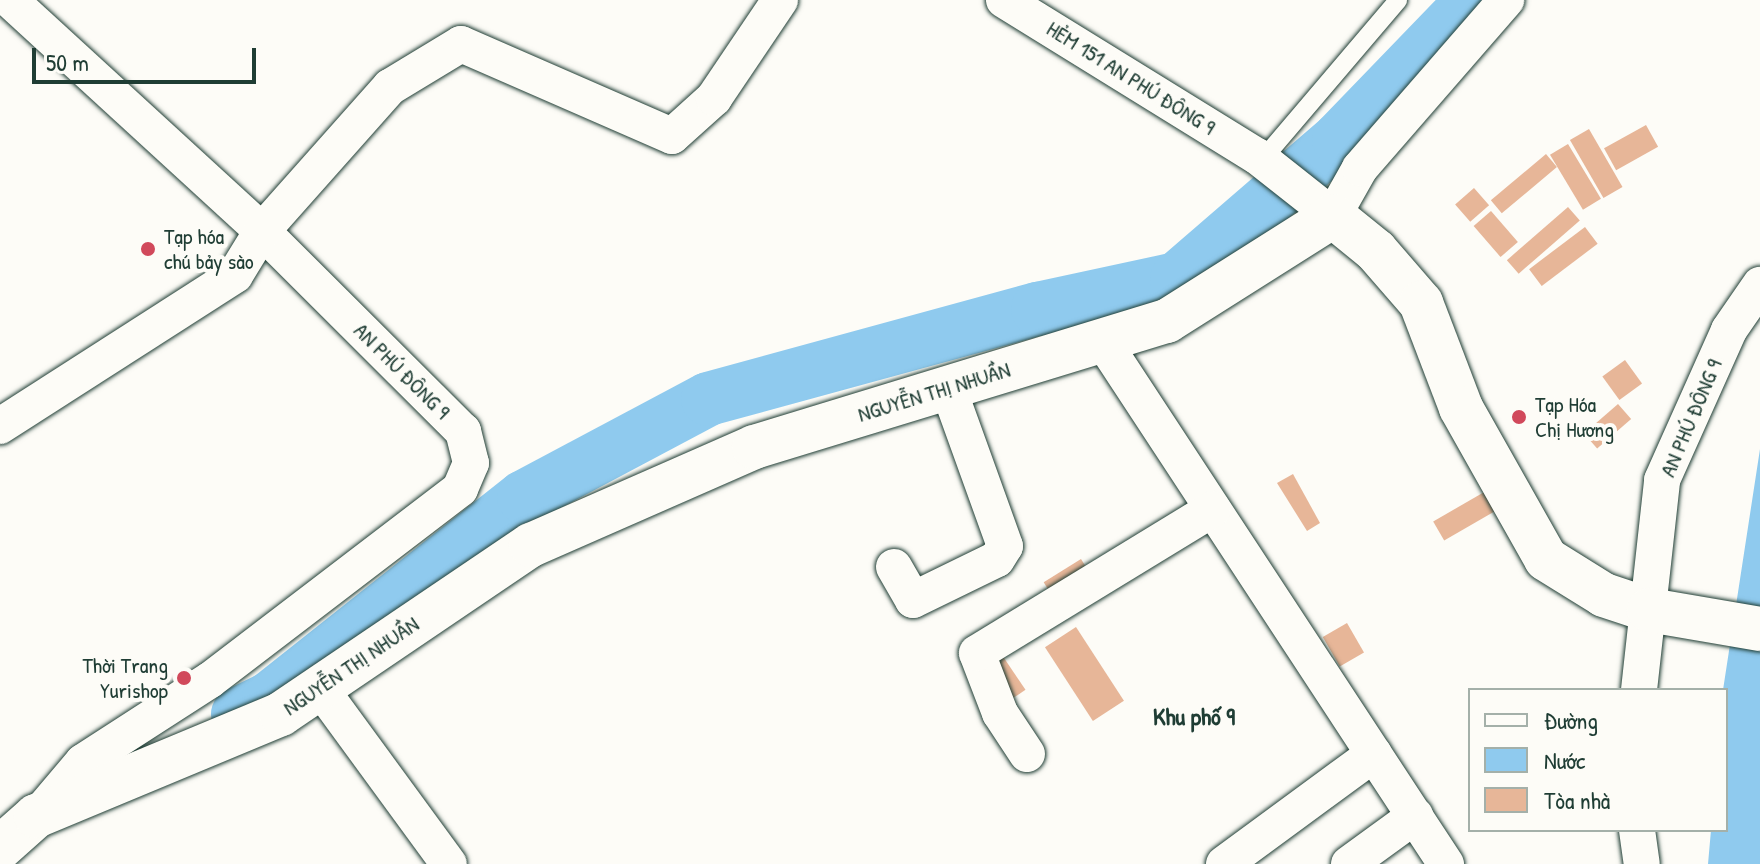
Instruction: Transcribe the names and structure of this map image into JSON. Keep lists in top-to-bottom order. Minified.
{"streets":{"street":["HẺM 151 AN PHÚ ĐÔNG 9","AN PHÚ ĐÔNG 9","NGUYỄN THỊ NHUẦN"]},"crossings":[["HẺM 151 AN PHÚ ĐÔNG 9","NGUYỄN THỊ NHUẦN"],["AN PHÚ ĐÔNG 9","NGUYỄN THỊ NHUẦN"]],"districts":["Khu phố 9"],"places":["Tạp hóa chú bảy sào","Tạp Hóa Chị Hương","Thời Trang Yurishop"],"legend":["Đường","Nước","Tòa nhà"],"scale_bar":"50 m"}
